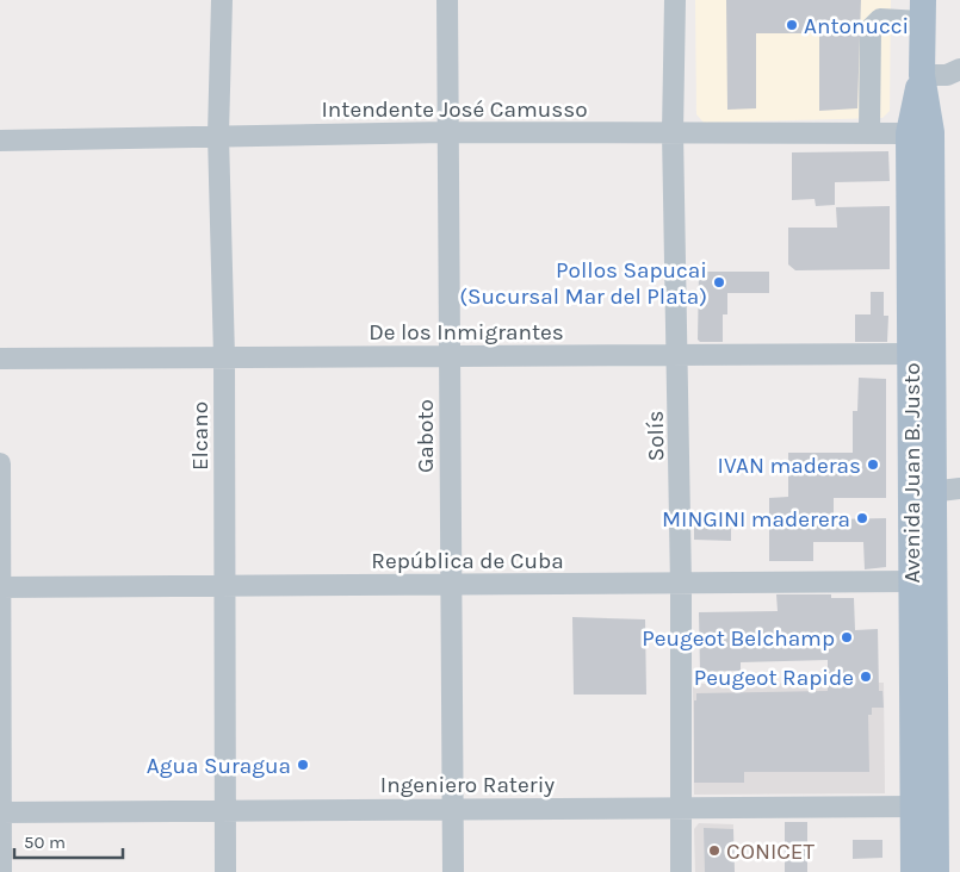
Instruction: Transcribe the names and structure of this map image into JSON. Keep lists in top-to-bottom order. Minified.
{"streets":{"main road":["Avenida Juan B. Justo"],"street":["Intendente José Camusso","De los Inmigrantes","Elcano","Gaboto","Solís","República de Cuba","Ingeniero Rateriy"]},"crossings":[["Intendente José Camusso","Elcano"],["Intendente José Camusso","Gaboto"],["Intendente José Camusso","Solís"],["Intendente José Camusso","Avenida Juan B. Justo"],["De los Inmigrantes","Elcano"],["De los Inmigrantes","Gaboto"],["De los Inmigrantes","Solís"],["De los Inmigrantes","Avenida Juan B. Justo"],["Elcano","República de Cuba"],["Elcano","Ingeniero Rateriy"],["Gaboto","República de Cuba"],["Gaboto","Ingeniero Rateriy"],["Solís","República de Cuba"],["Solís","Ingeniero Rateriy"],["Avenida Juan B. Justo","República de Cuba"],["Avenida Juan B. Justo","Ingeniero Rateriy"]],"places":["Antonucci","Pollos Sapucai (Sucursal Mar del Plata)","IVAN maderas","MINGINI maderera","Peugeot Belchamp","Peugeot Rapide","Agua Suragua","CONICET"],"scale_bar":"50 m"}
